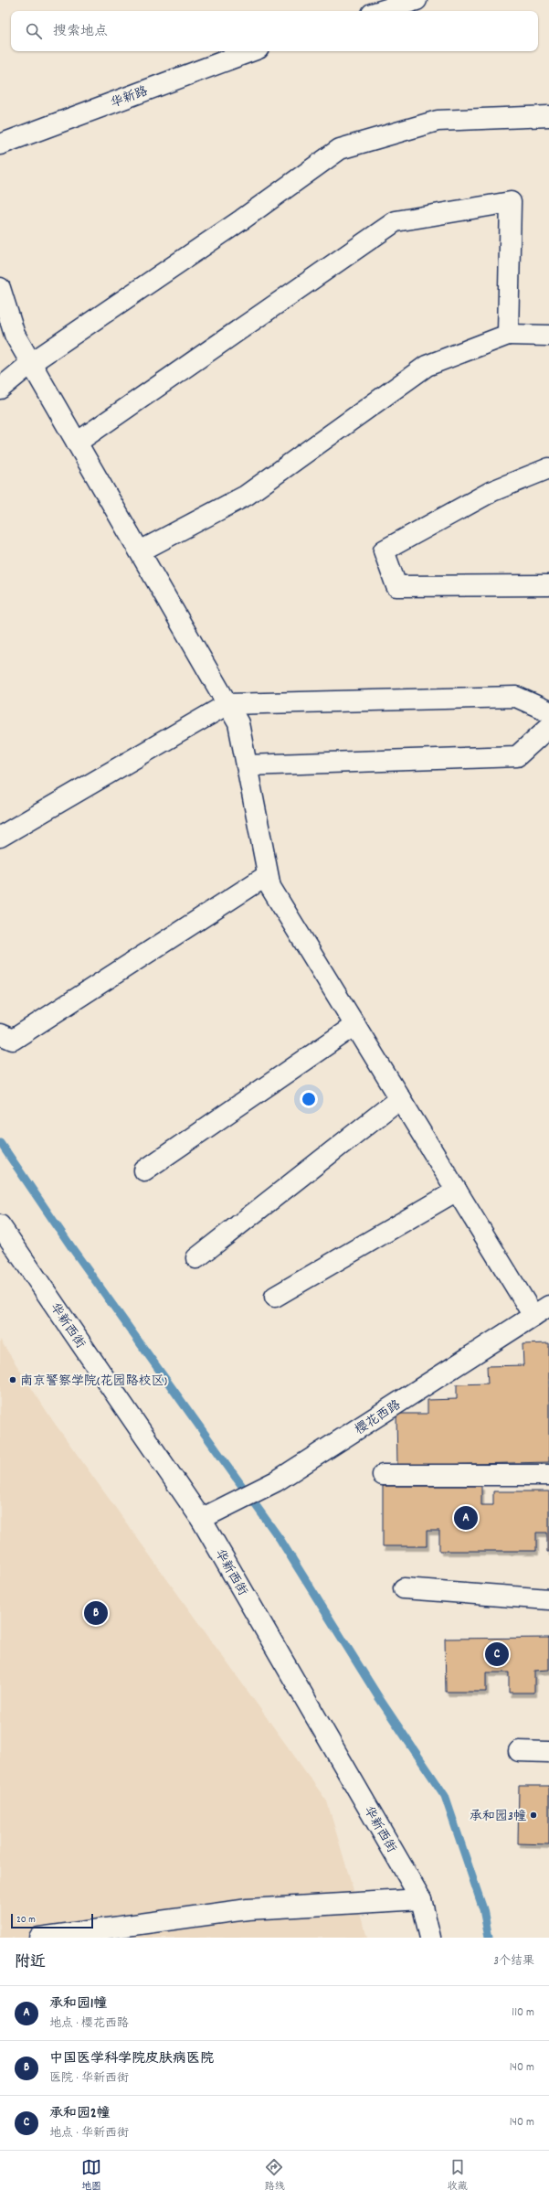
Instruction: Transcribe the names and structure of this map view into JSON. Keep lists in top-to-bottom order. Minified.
{"streets":{"street":["华新路","华新西街","樱花西路"]},"crossings":[["华新西街","樱花西路"]],"places":["南京警察学院(花园路校区)","承和园3幢"],"scale_bar":"20 m","page":{"search":"搜索地点","pins":["A","B","C"],"scale":"20 m","heading":["附近","3个结果"],"list":[{"mark":"A","name":"承和园1幢","note":"地点 · 樱花西路","value":"110 m"},{"mark":"B","name":"中国医学科学院皮肤病医院","note":"医院 · 华新西街","value":"140 m"},{"mark":"C","name":"承和园2幢","note":"地点 · 华新西街","value":"140 m"}],"nav":["地图","路线","收藏"]}}
